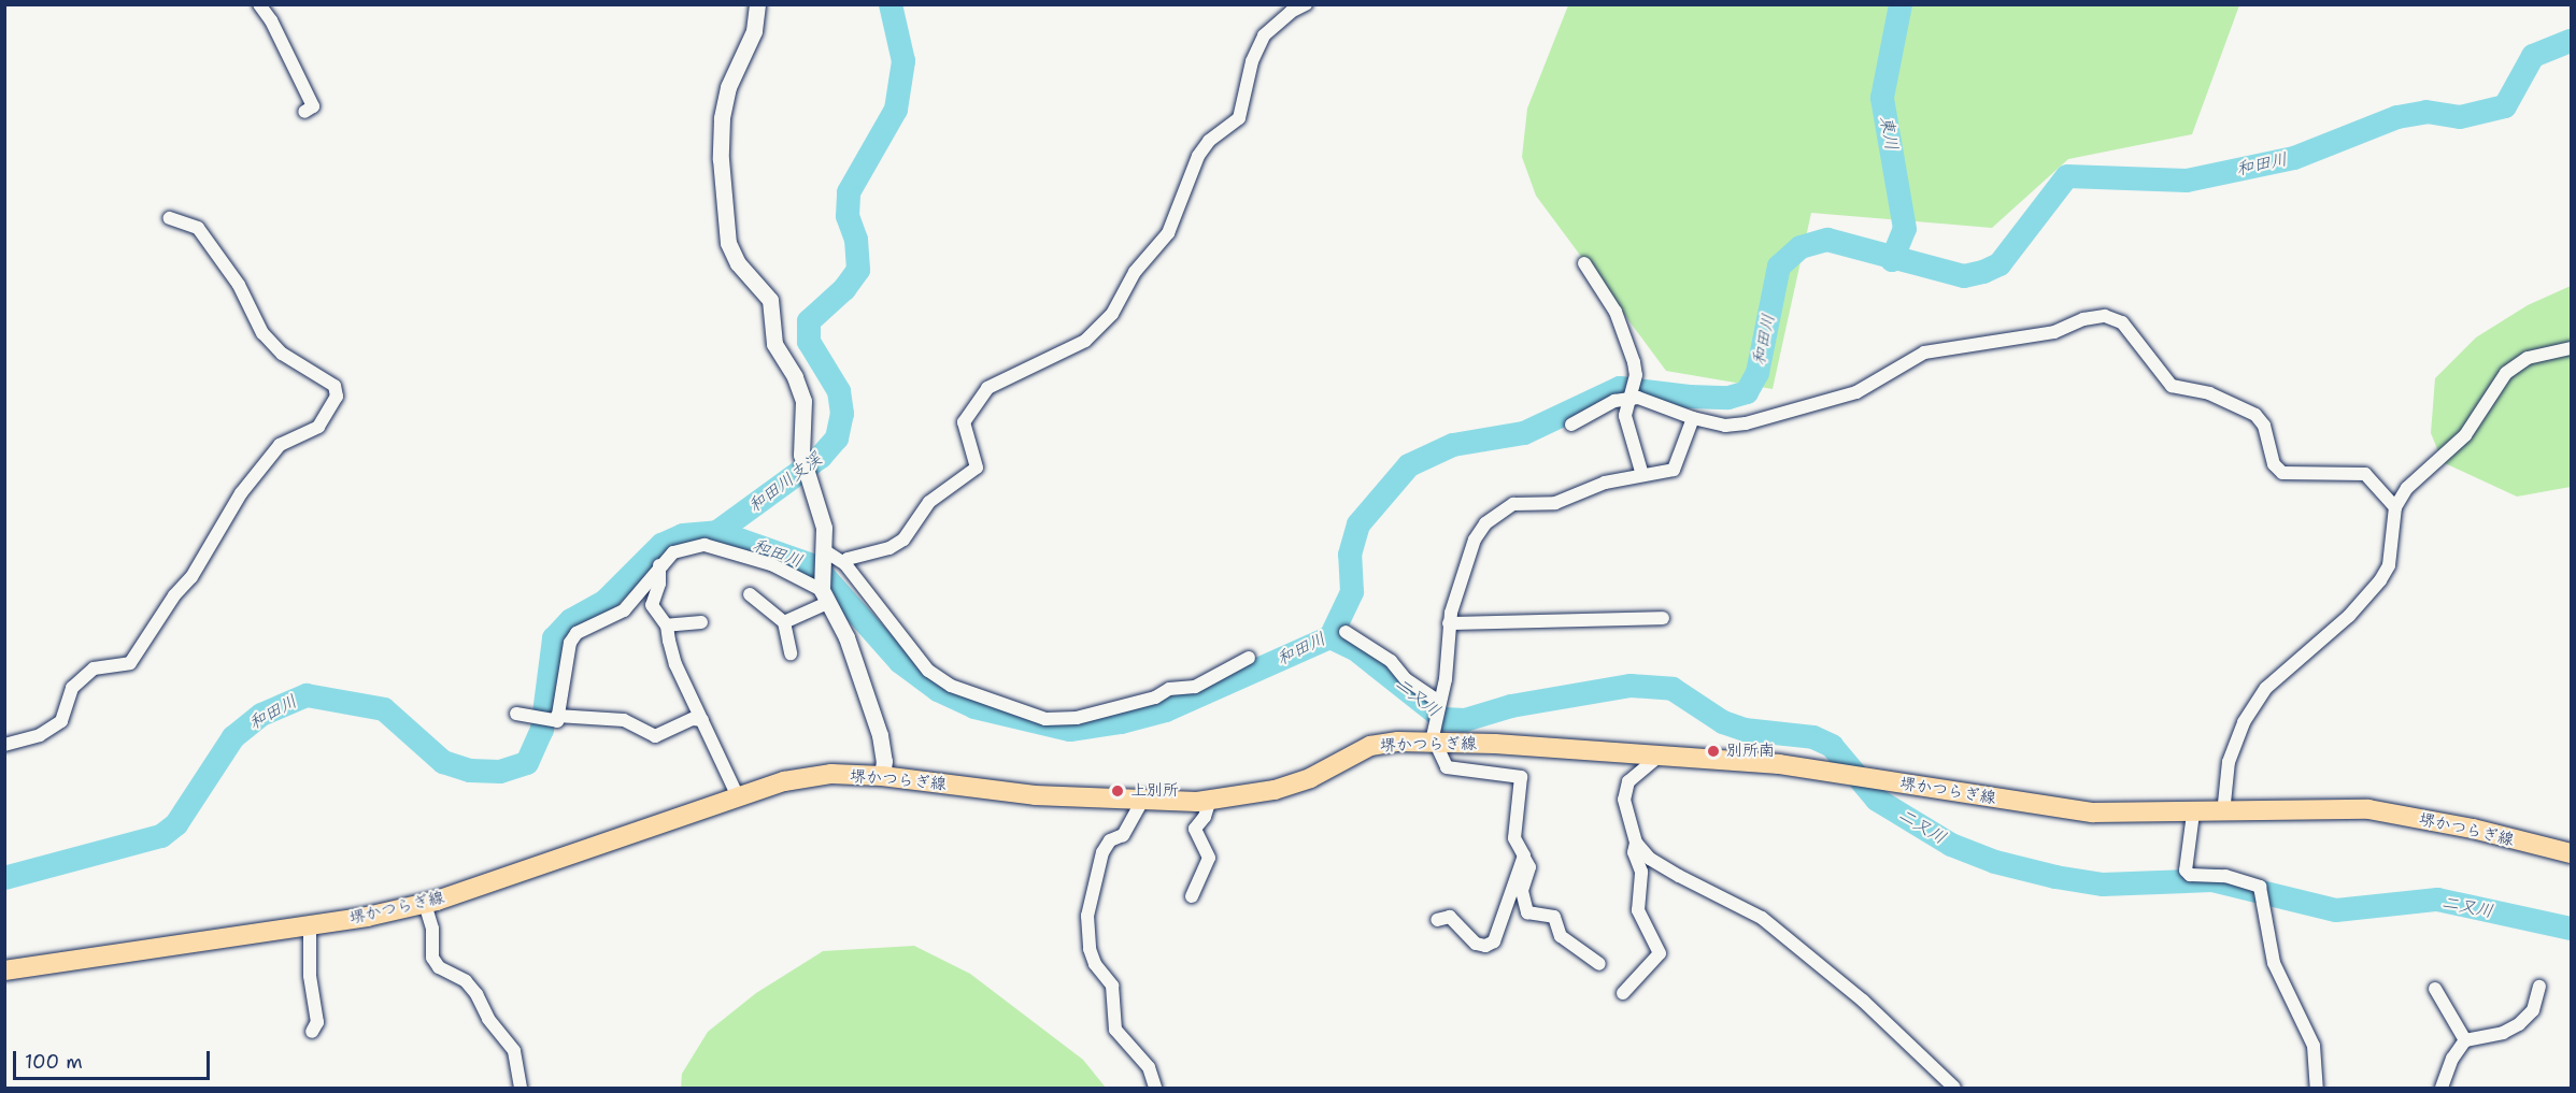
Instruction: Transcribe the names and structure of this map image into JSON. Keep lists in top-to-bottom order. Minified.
{"streets":{"main road":["堺かつらぎ線"]},"water":["東川","和田川","和田川支渓","二又川"],"places":["別所南","上別所"],"scale_bar":"100 m"}
